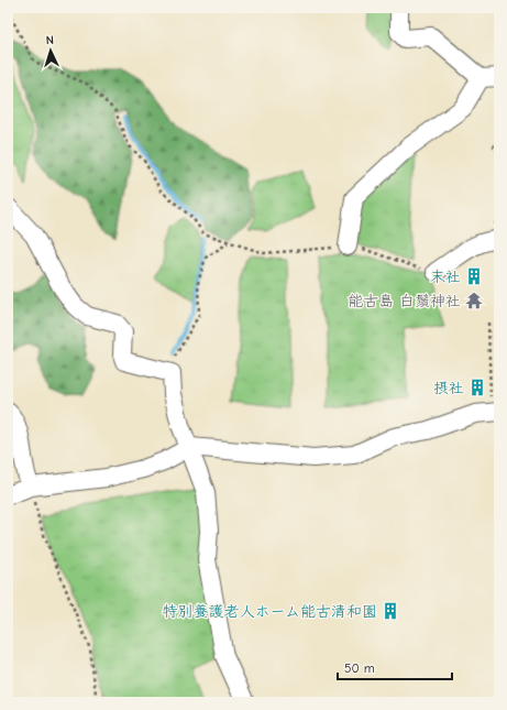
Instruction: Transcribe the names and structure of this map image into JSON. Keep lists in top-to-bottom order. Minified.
{"places":{"building":["末社","摂社","特別養護老人ホーム能古清和園"],"temple":["能古島 白鬚神社"]},"scale_bar":"50 m","north":"top"}
